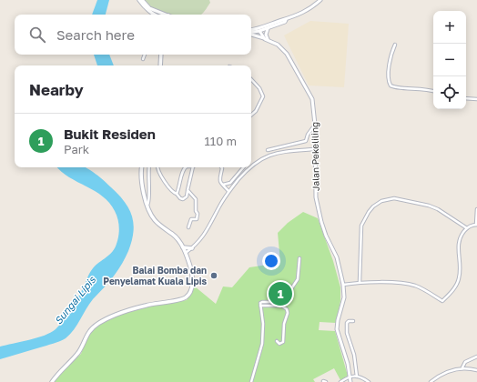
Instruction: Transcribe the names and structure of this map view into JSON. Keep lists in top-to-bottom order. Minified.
{"streets":{"street":["Jalan Pekeliling"]},"water":["Sungai Lipis"],"places":["Balai Bomba dan Penyelamat Kuala Lipis"],"page":{"map_buttons":["+","−"],"search":"Search here","heading":"Nearby","list":[{"mark":"1","name":"Bukit Residen","note":"Park","value":"110 m"}],"pins":"1"}}
